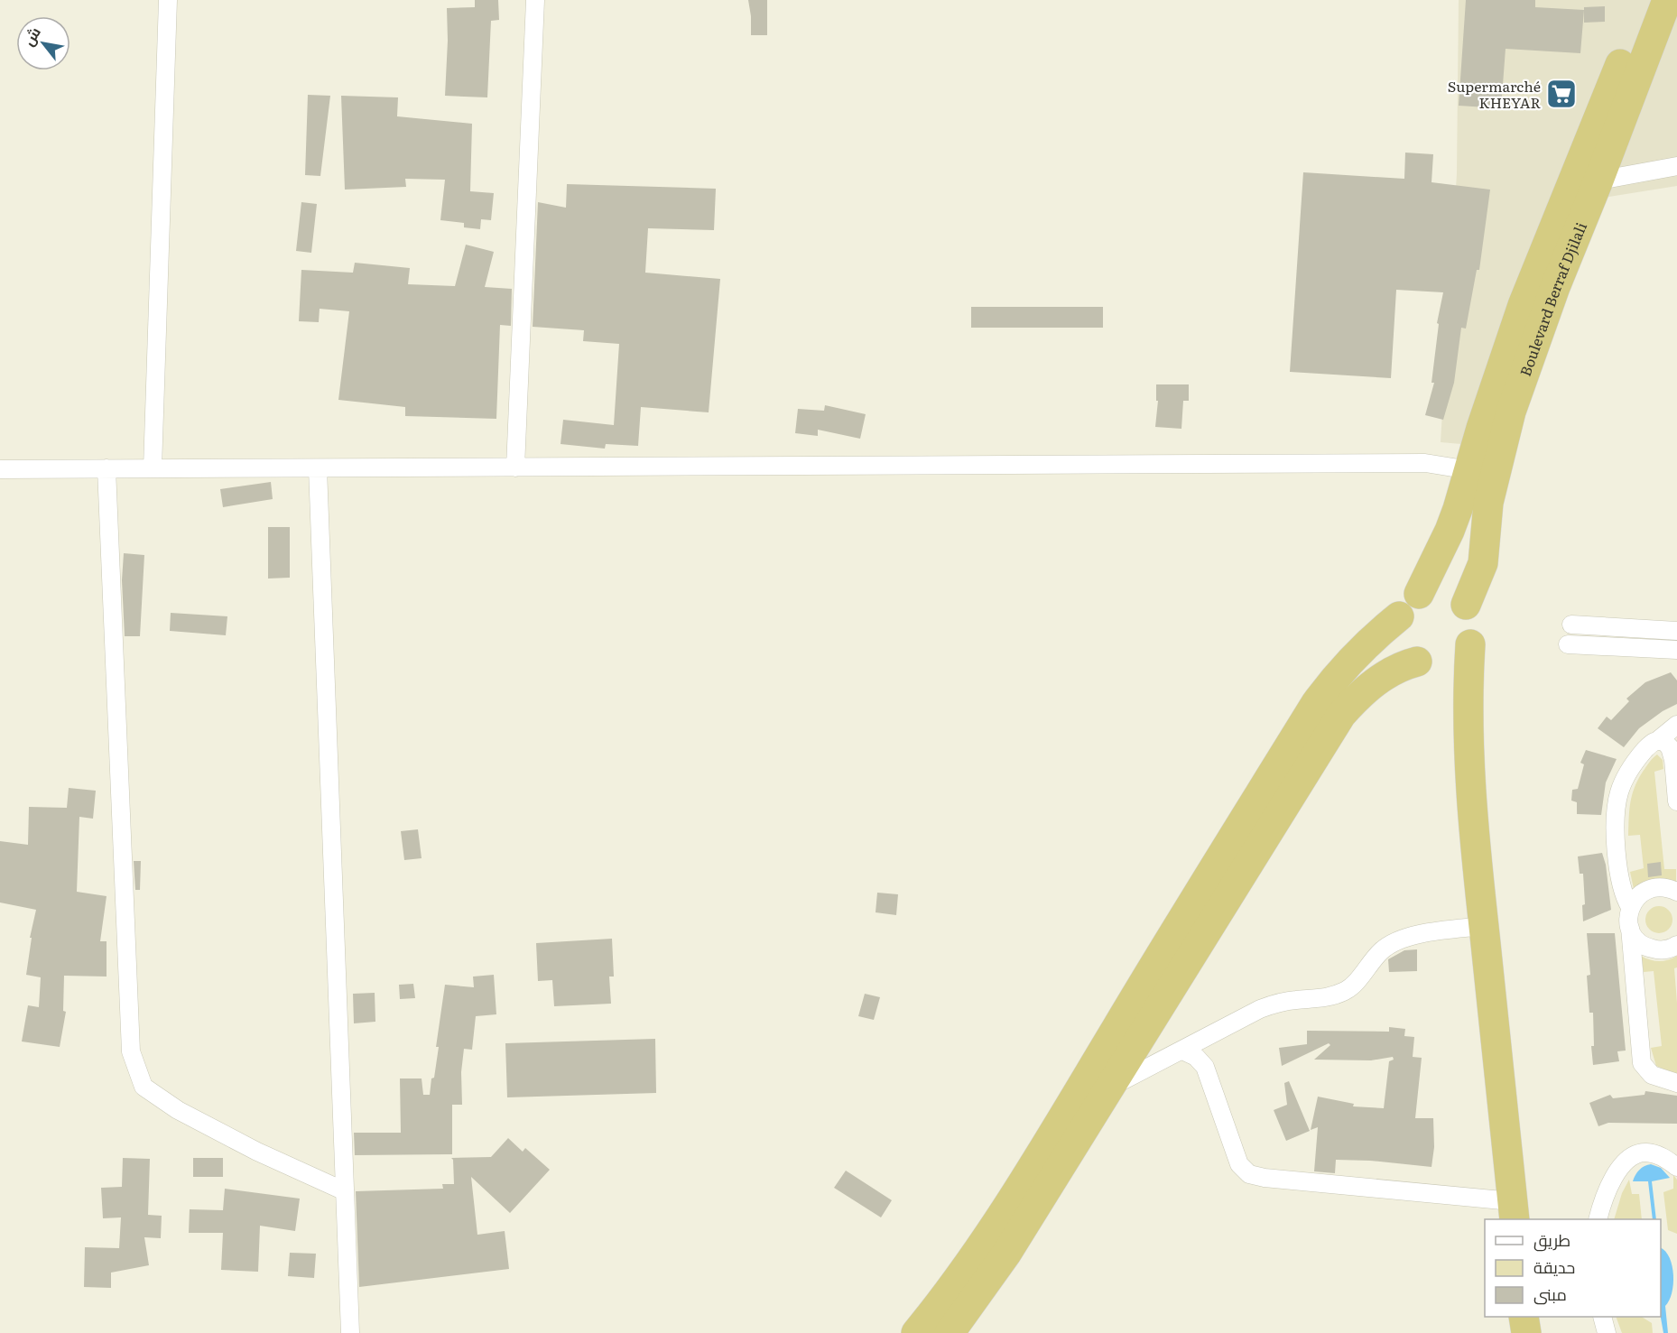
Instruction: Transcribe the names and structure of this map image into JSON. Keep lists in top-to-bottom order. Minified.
{"streets":{"highway":["Boulevard Berraf Djilali"]},"places":{"supermarket":["Supermarché KHEYAR"]},"legend":["طريق","حديقة","مبنى"],"north":"top left"}
